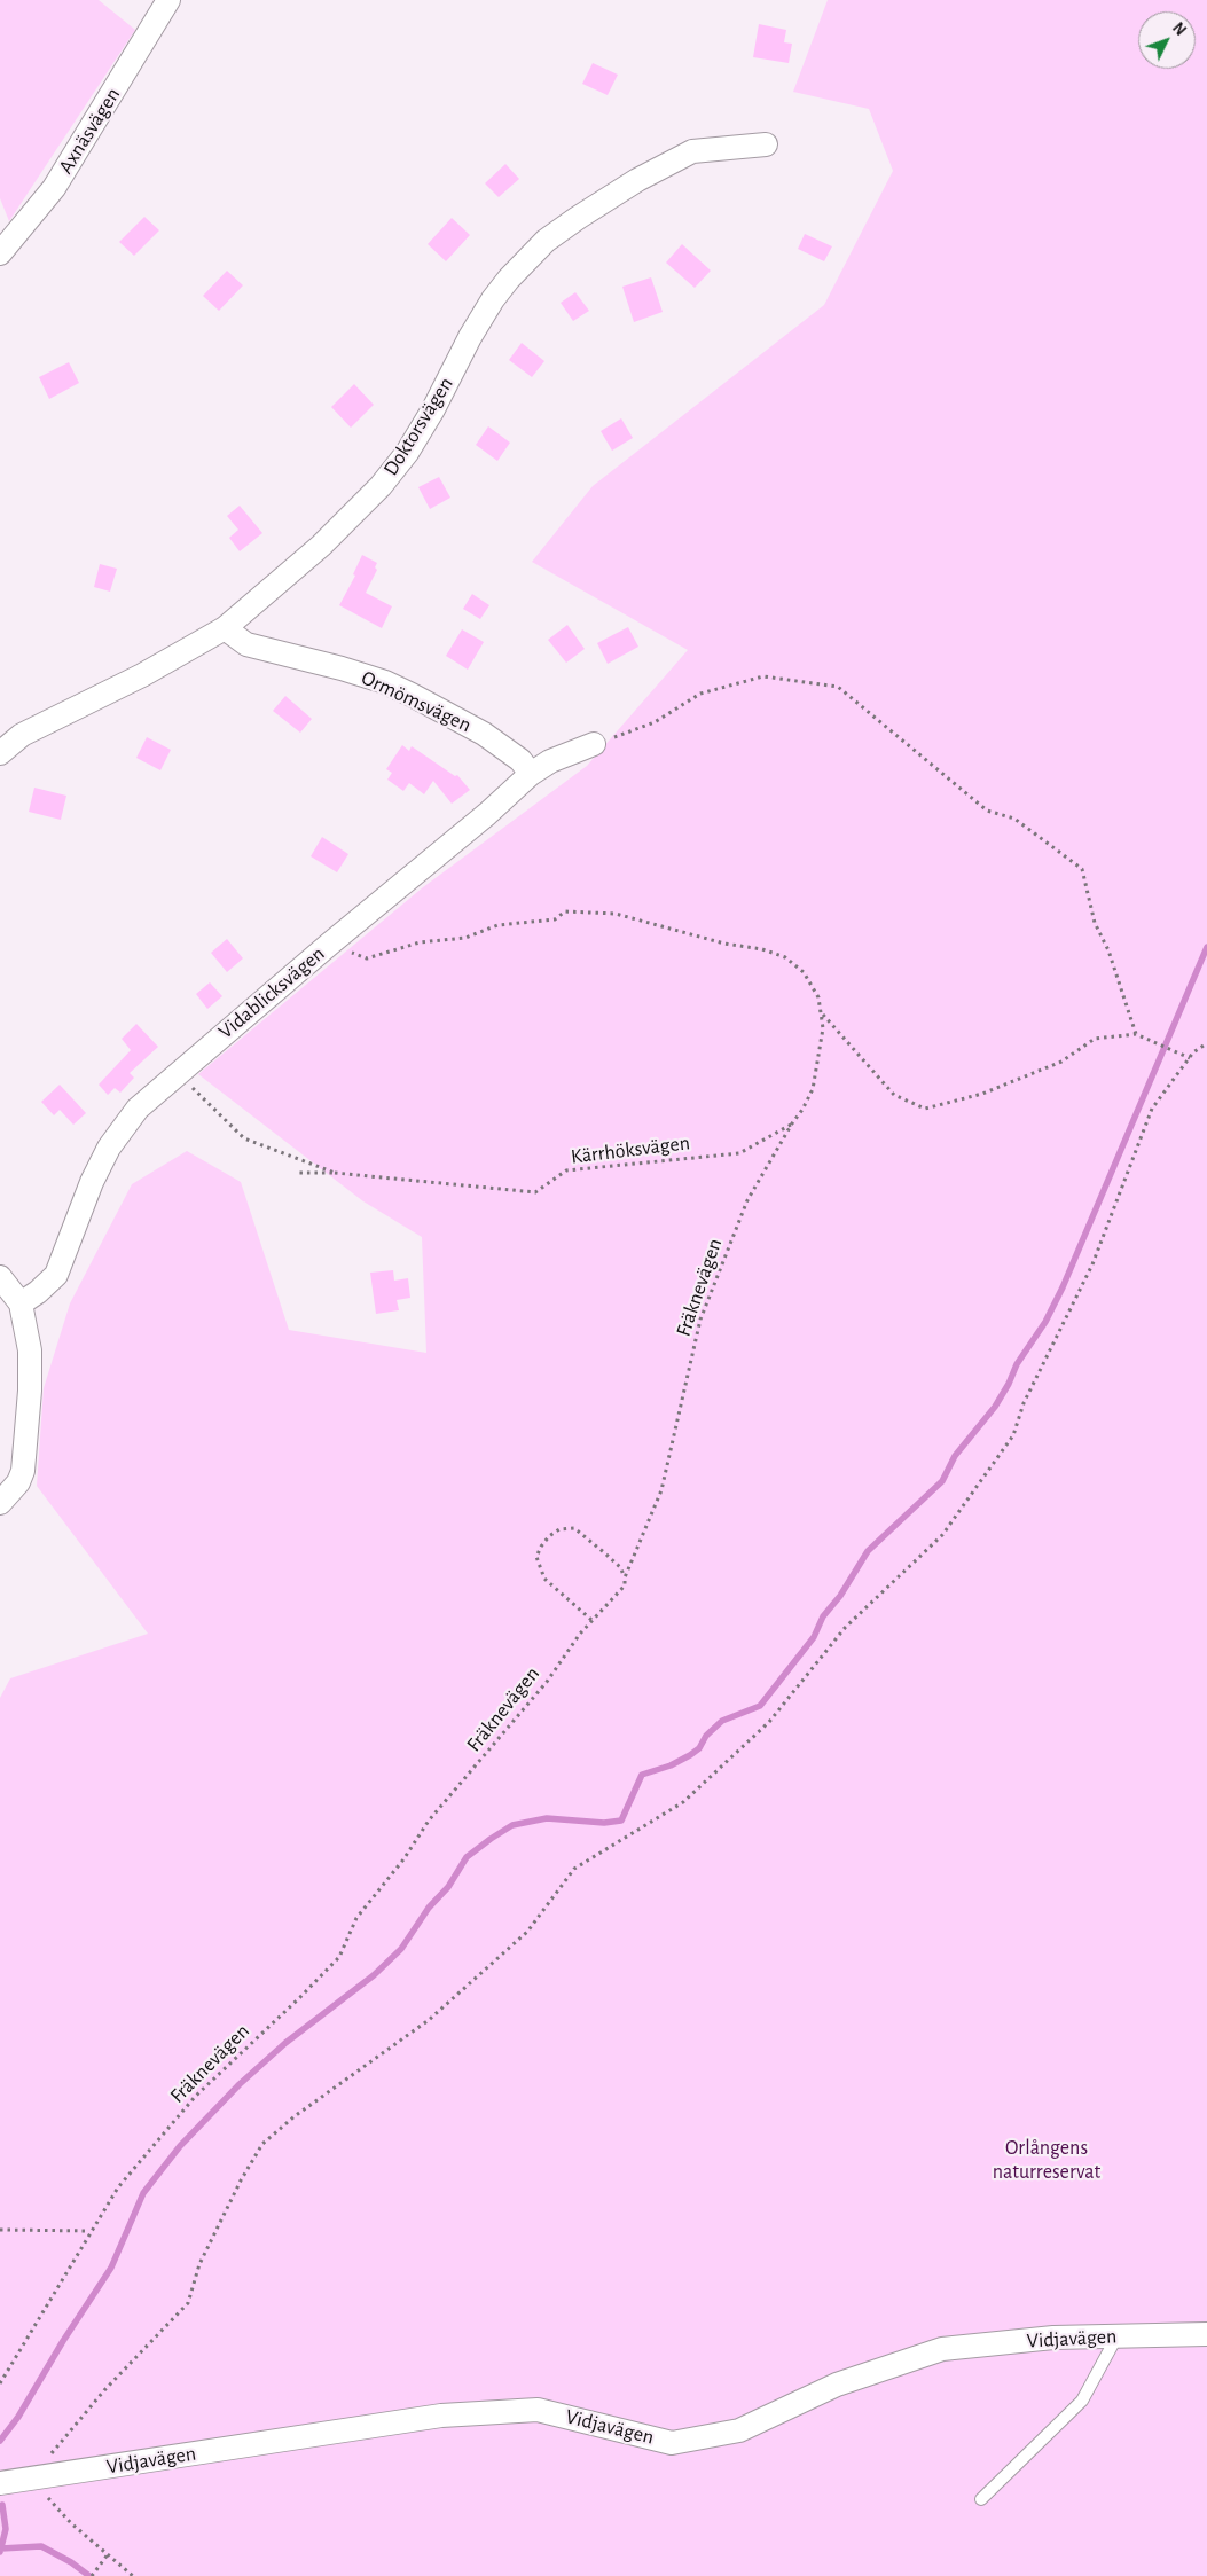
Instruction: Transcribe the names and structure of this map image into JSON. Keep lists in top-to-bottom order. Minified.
{"streets":{"street":["Axnäsvägen","Doktorsvägen","Ormömsvägen","Vidablicksvägen","Vidjavägen"],"path":["Kärrhöksvägen","Fräknevägen"]},"crossings":[["Doktorsvägen","Ormömsvägen"],["Ormömsvägen","Vidablicksvägen"],["Vidablicksvägen","Kärrhöksvägen"],["Kärrhöksvägen","Fräknevägen"]],"parks":["Orlångens naturreservat"],"north":"top right"}
